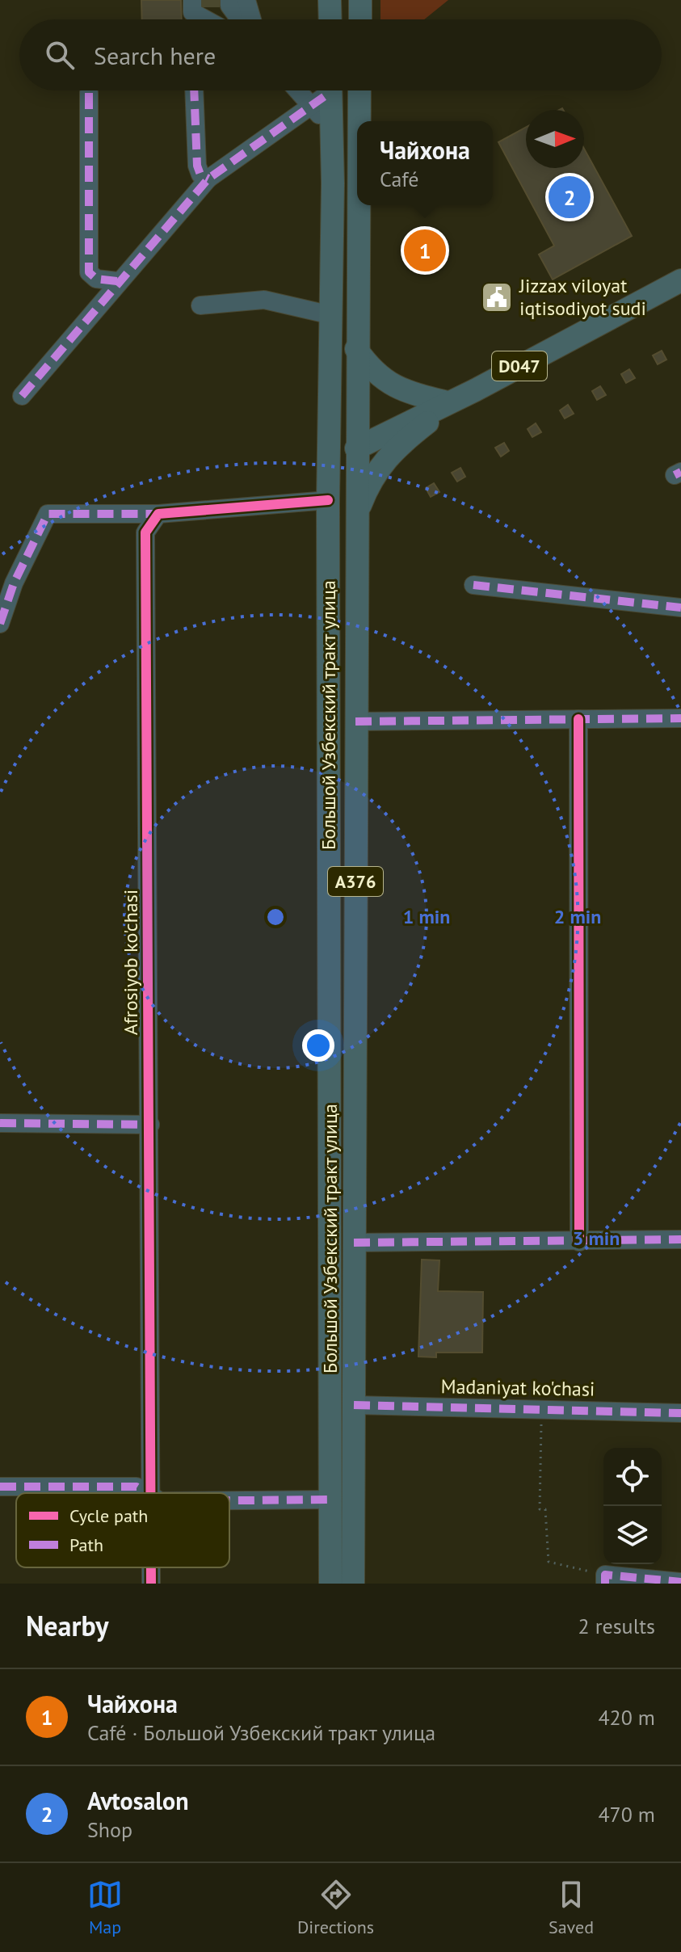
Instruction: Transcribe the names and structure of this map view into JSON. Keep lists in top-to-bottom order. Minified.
{"streets":{"main road":["D047","Большой Узбекский тракт улица","A376"],"street":["Afrosiyob ko'chasi","Madaniyat ko'chasi"]},"crossings":[["D047","Большой Узбекский тракт улица"],["Большой Узбекский тракт улица","Madaniyat ko'chasi"]],"places":{"public building":["Jizzax viloyat iqtisodiyot sudi"]},"legend":["Cycle path","Path"],"north":"right","page":{"search":"Search here","popup":["Чайхона","Café"],"pins":["2","1"],"heading":["Nearby","2 results"],"list":[{"mark":"1","name":"Чайхона","note":"Café · Большой Узбекский тракт улица","value":"420 m"},{"mark":"2","name":"Avtosalon","note":"Shop","value":"470 m"}],"nav":["Map","Directions","Saved"]},"rings":["1 min","2 min","3 min"]}
